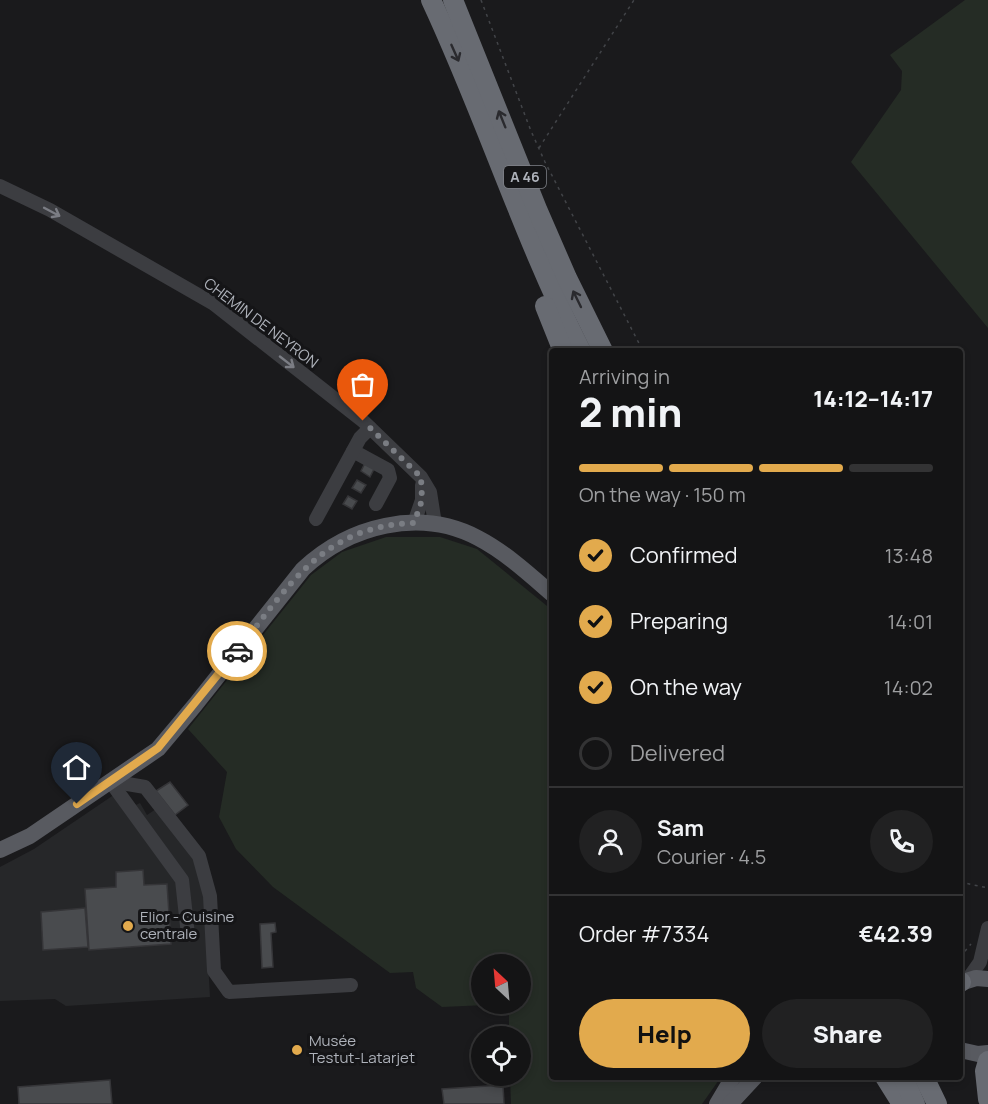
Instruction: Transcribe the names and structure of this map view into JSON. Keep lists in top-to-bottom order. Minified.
{"streets":{"highway":["A 46"],"street":["CHEMIN DE NEYRON"]},"one_way":["CHEMIN DE NEYRON"],"places":["Elior - Cuisine centrale","Musée Testut-Latarjet"],"north":"top left","page":{"heading":["2 min","Arriving in","14:12–14:17"],"panel":["Sam","Courier · 4.5","Order #7334","€42.39"],"bar":"On the way · 150 m","list":[["Confirmed","13:48"],["Preparing","14:01"],["On the way","14:02"],"Delivered"],"buttons":["Help","Share"]}}
